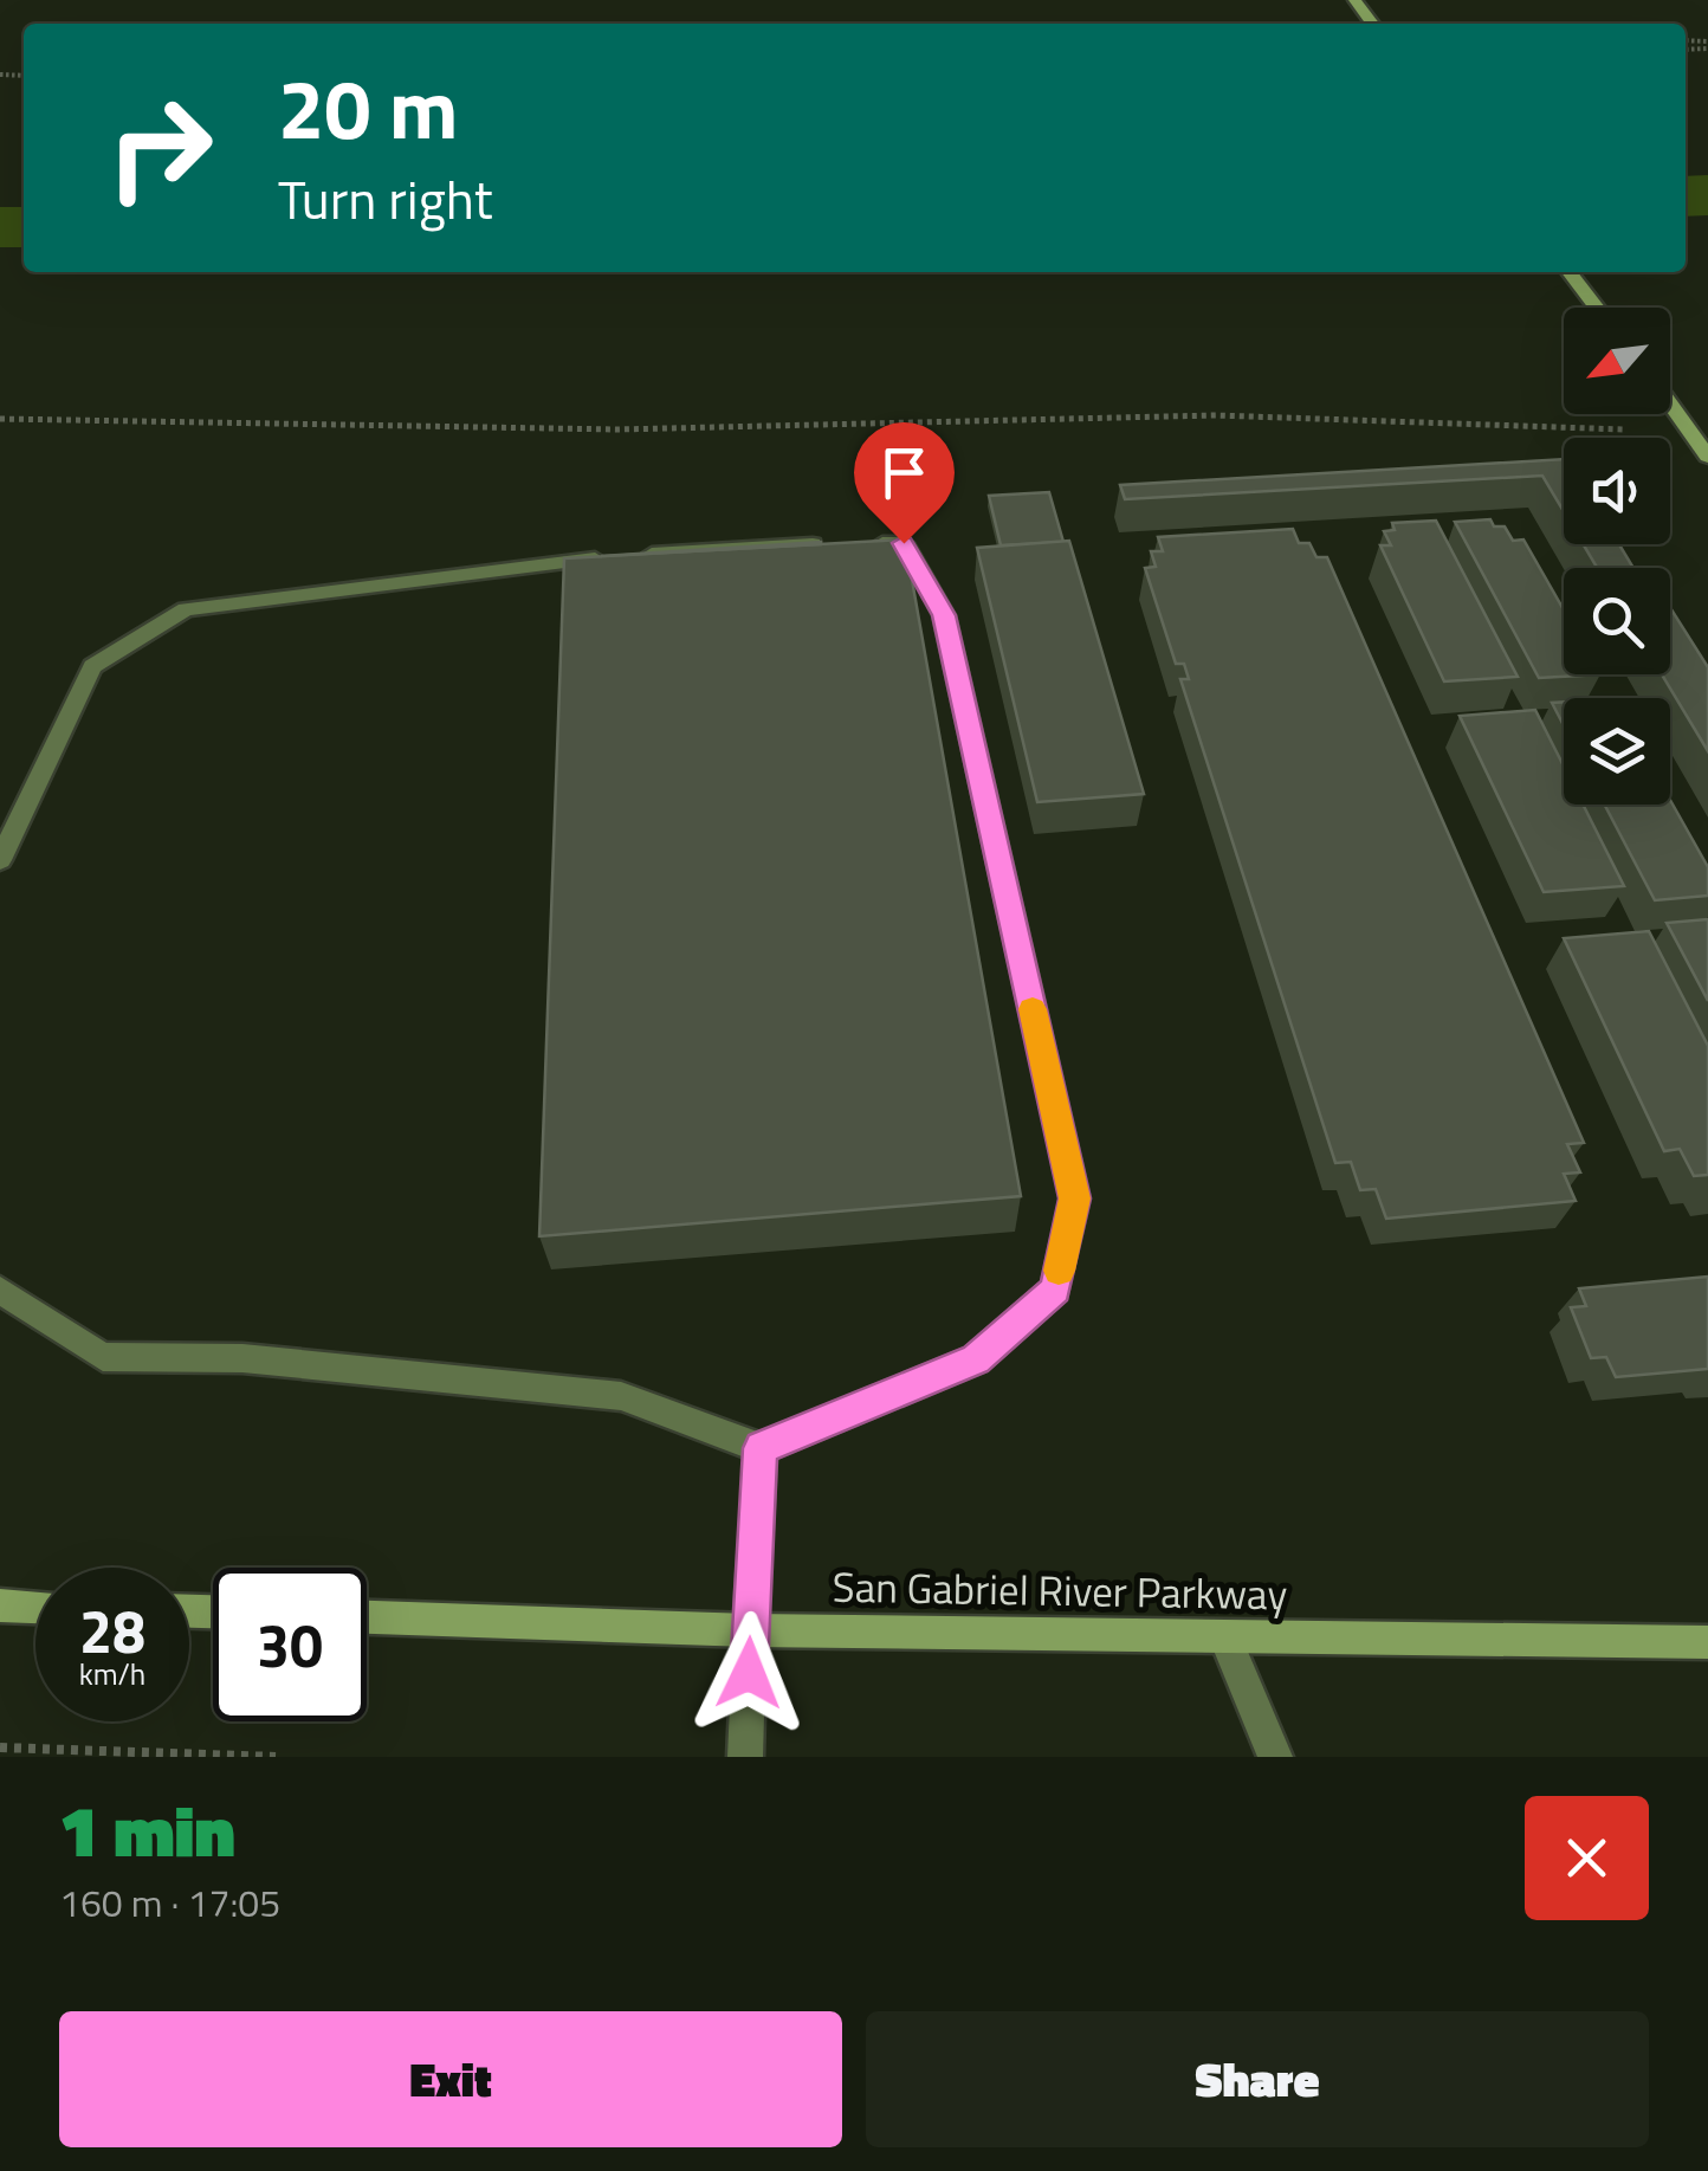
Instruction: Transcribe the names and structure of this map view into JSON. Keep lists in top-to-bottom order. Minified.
{"streets":{"main road":["San Gabriel River Parkway"]},"north":"bottom left","page":{"turn":["20 m","Turn right"],"speed":"28 km/h","limit":"30","heading":["1 min","160 m · 17:05"],"buttons":["Exit","Share"]}}
